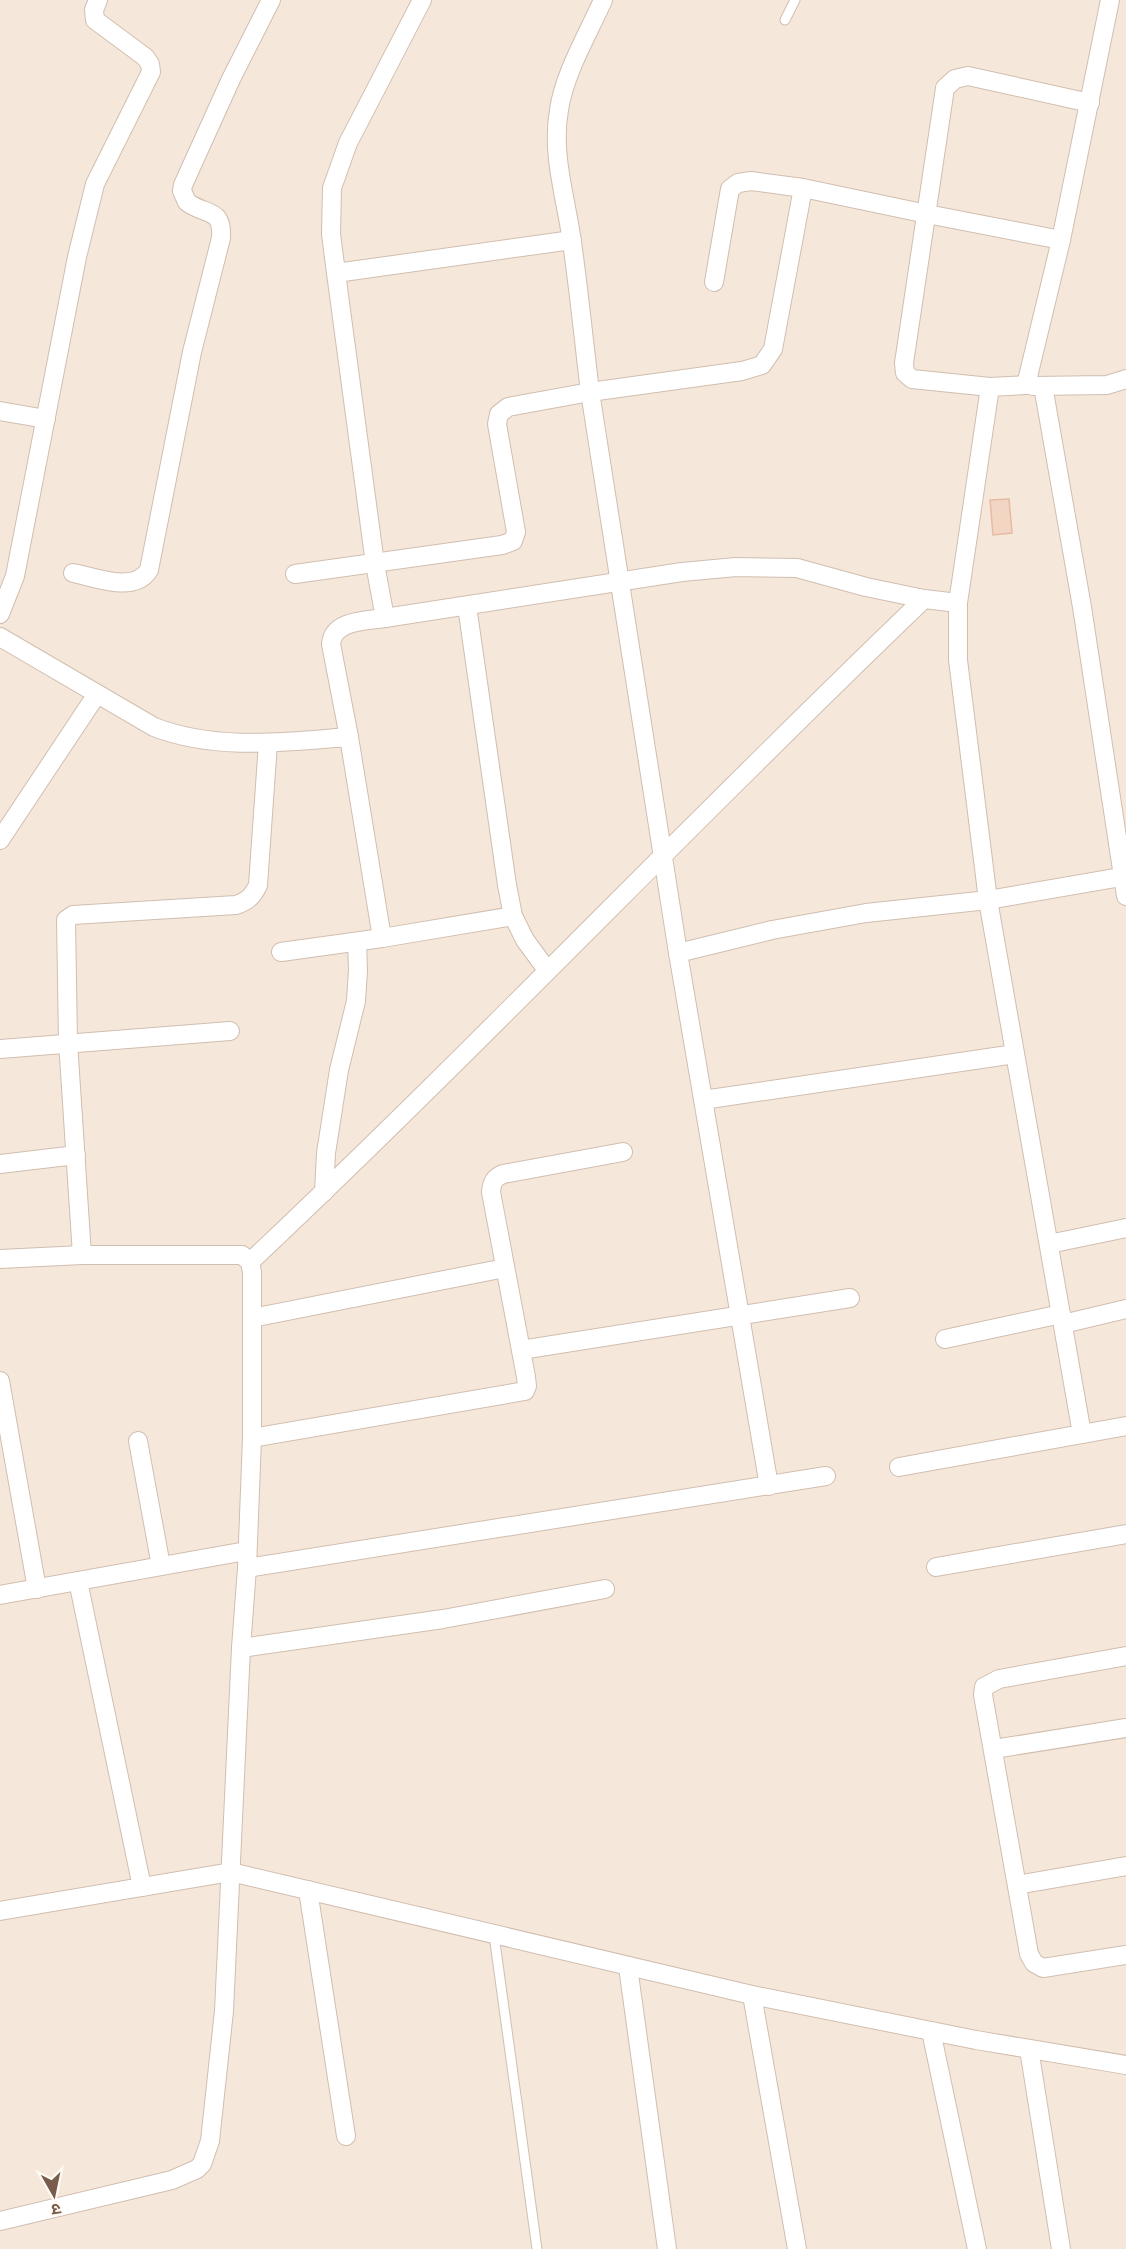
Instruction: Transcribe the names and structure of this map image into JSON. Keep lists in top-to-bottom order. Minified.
{"north":"bottom"}
